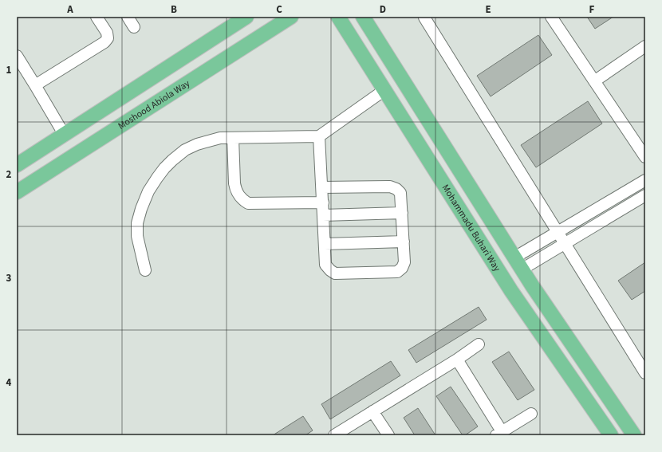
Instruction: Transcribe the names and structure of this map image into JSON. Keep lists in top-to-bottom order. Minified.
{"streets":{"main road":["Moshood Abiola Way","Mohammadu Buhari Way"]},"grid":{"columns":["A","B","C","D","E","F"],"rows":["1","2","3","4"]}}
